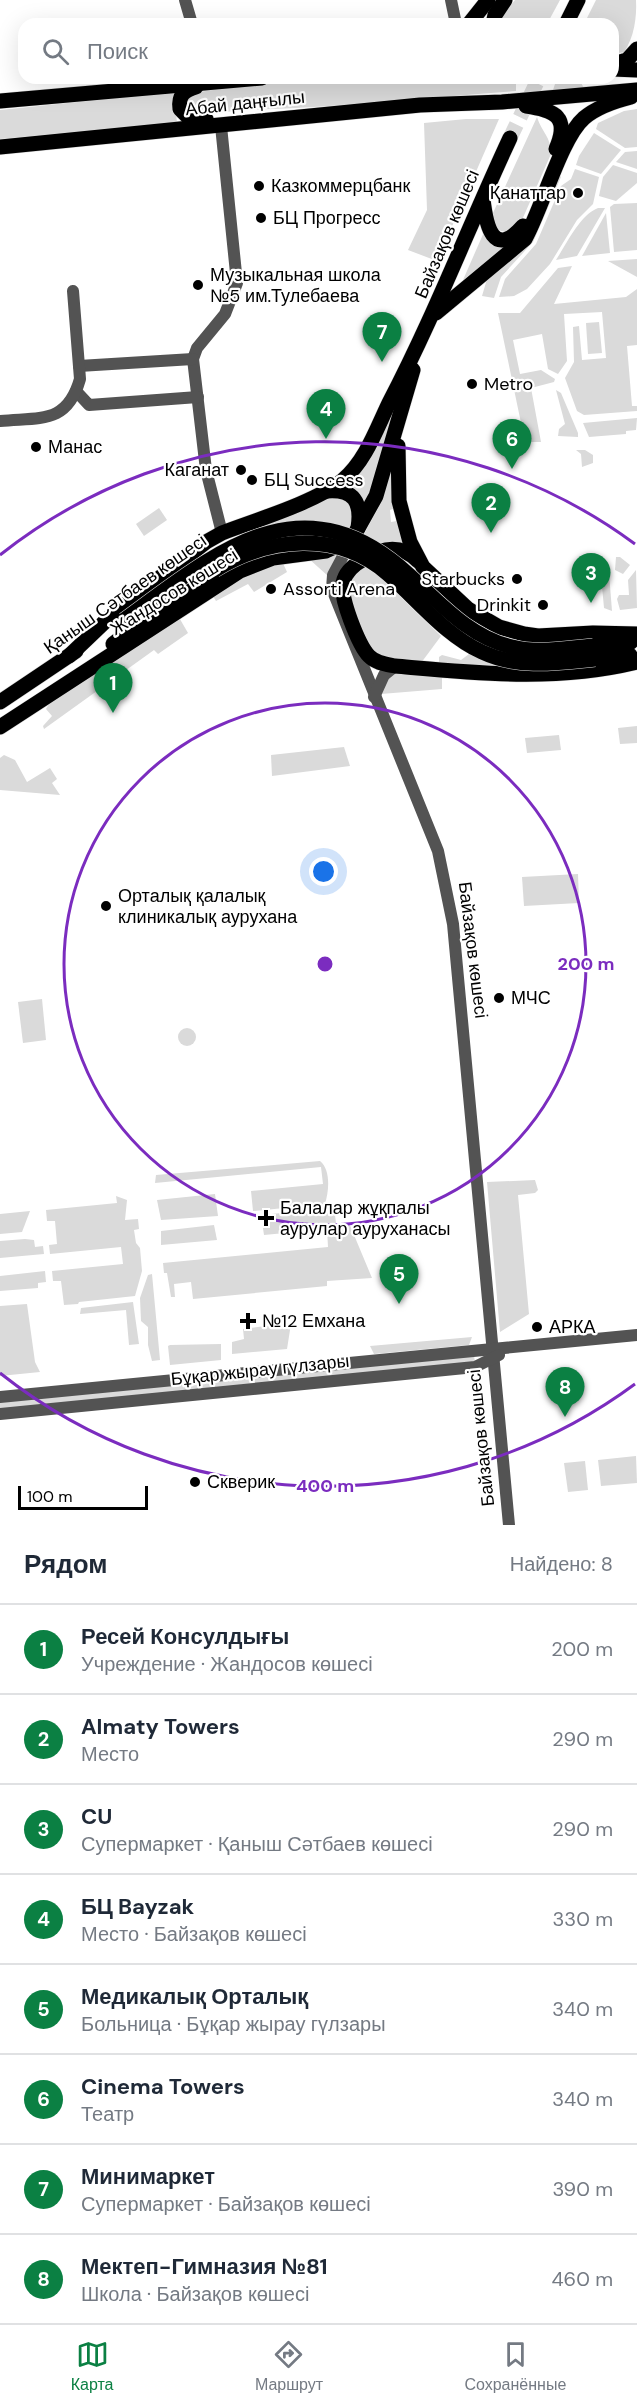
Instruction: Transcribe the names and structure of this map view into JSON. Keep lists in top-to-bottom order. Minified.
{"streets":{"main road":["Абай даңғылы","Байзақов көшесі","Жандосов көшесі","Қаныш Сәтбаев көшесі"],"street":["Бұқар жырау гүлзары"]},"crossings":[["Байзақов көшесі","Жандосов көшесі"],["Байзақов көшесі","Бұқар жырау гүлзары"],["Жандосов көшесі","Қаныш Сәтбаев көшесі"]],"places":{"other":["Казкоммерцбанк","Қанаттар","БЦ Прогресс","Музыкальная школа №5 им.Тулебаева","Metro","Манас","Каганат","БЦ Success","Starbucks","Assorti Arena","Drinkit","Орталық қалалық клиникалық аурухана","МЧС","АРКА","Скверик"],"health":["Балалар жұқпалы аурулар ауруханасы","№12 Емхана"]},"scale_bar":"100 m","page":{"search":"Поиск","pins":["7","4","6","2","3","1","5","8"],"scale":"100 m","heading":["Рядом","Найдено: 8"],"list":[{"mark":"1","name":"Ресей Консулдығы","note":"Учреждение · Жандосов көшесі","value":"200 m"},{"mark":"2","name":"Almaty Towers","note":"Место","value":"290 m"},{"mark":"3","name":"CU","note":"Супермаркет · Қаныш Сәтбаев көшесі","value":"290 m"},{"mark":"4","name":"БЦ Bayzak","note":"Место · Байзақов көшесі","value":"330 m"},{"mark":"5","name":"Медикалық Орталық","note":"Больница · Бұқар жырау гүлзары","value":"340 m"},{"mark":"6","name":"Cinema Towers","note":"Театр","value":"340 m"},{"mark":"7","name":"Минимаркет","note":"Супермаркет · Байзақов көшесі","value":"390 m"},{"mark":"8","name":"Мектеп-Гимназия №81","note":"Школа · Байзақов көшесі","value":"460 m"}],"nav":["Карта","Маршрут","Сохранённые"]},"rings":["200 m","400 m"]}
